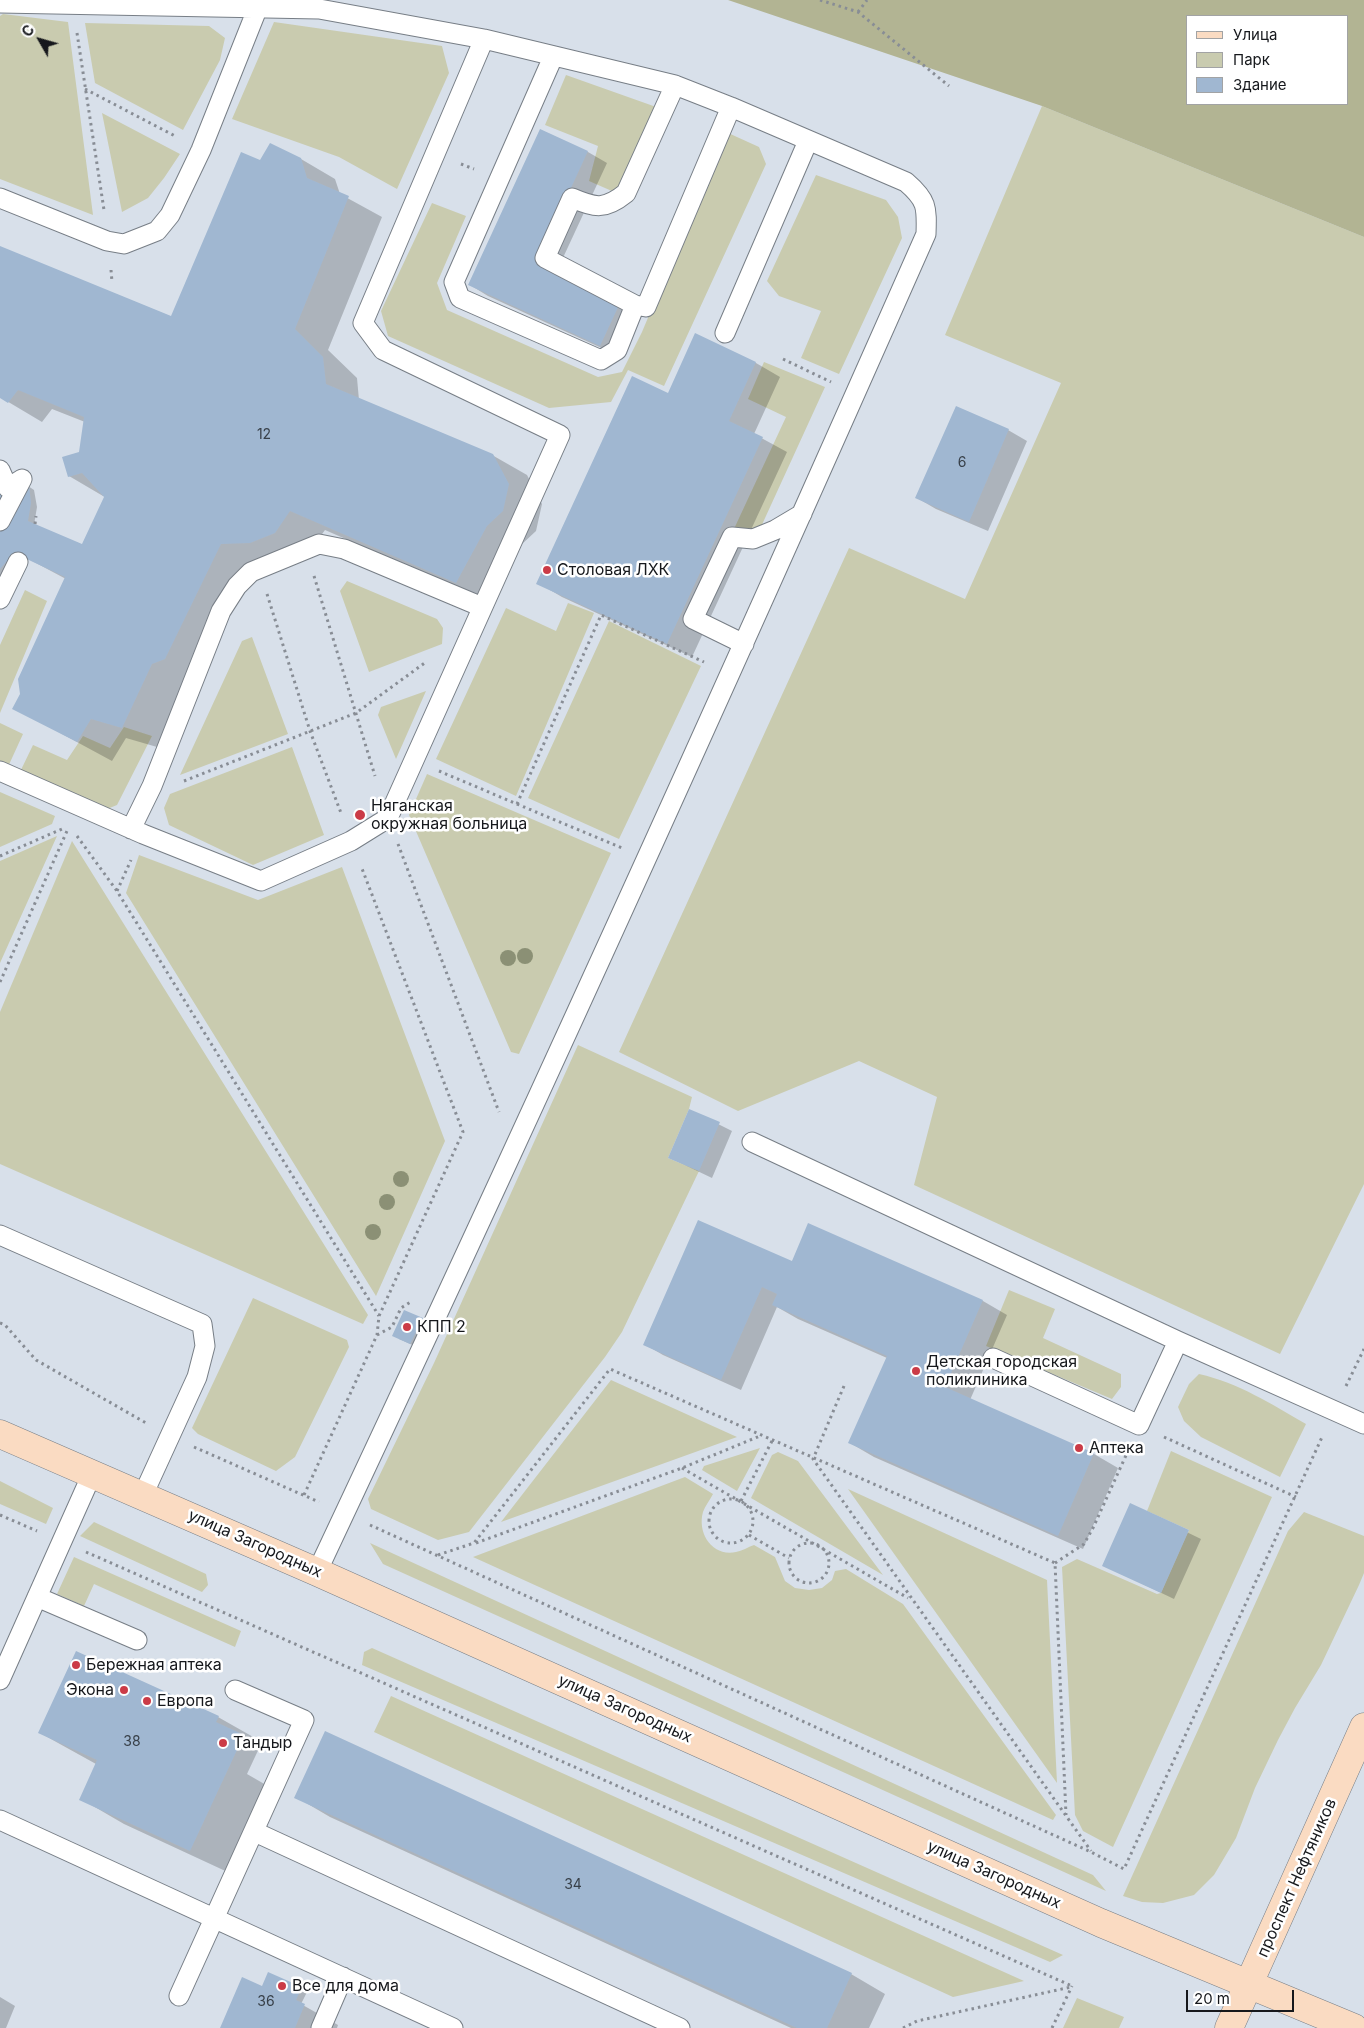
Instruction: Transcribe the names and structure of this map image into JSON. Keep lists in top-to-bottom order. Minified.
{"streets":{"main road":["улица Загородных","проспект Нефтяников"]},"crossings":[["улица Загородных","проспект Нефтяников"]],"places":["Столовая ЛХК","Няганская окружная больница","КПП 2","Детская городская поликлиника","Аптека","Бережная аптека","Экона","Европа","Тандыр","Все для дома"],"house_numbers":["12","6","38","34","36"],"legend":["Улица","Парк","Здание"],"scale_bar":"20 m","north":"top left"}
